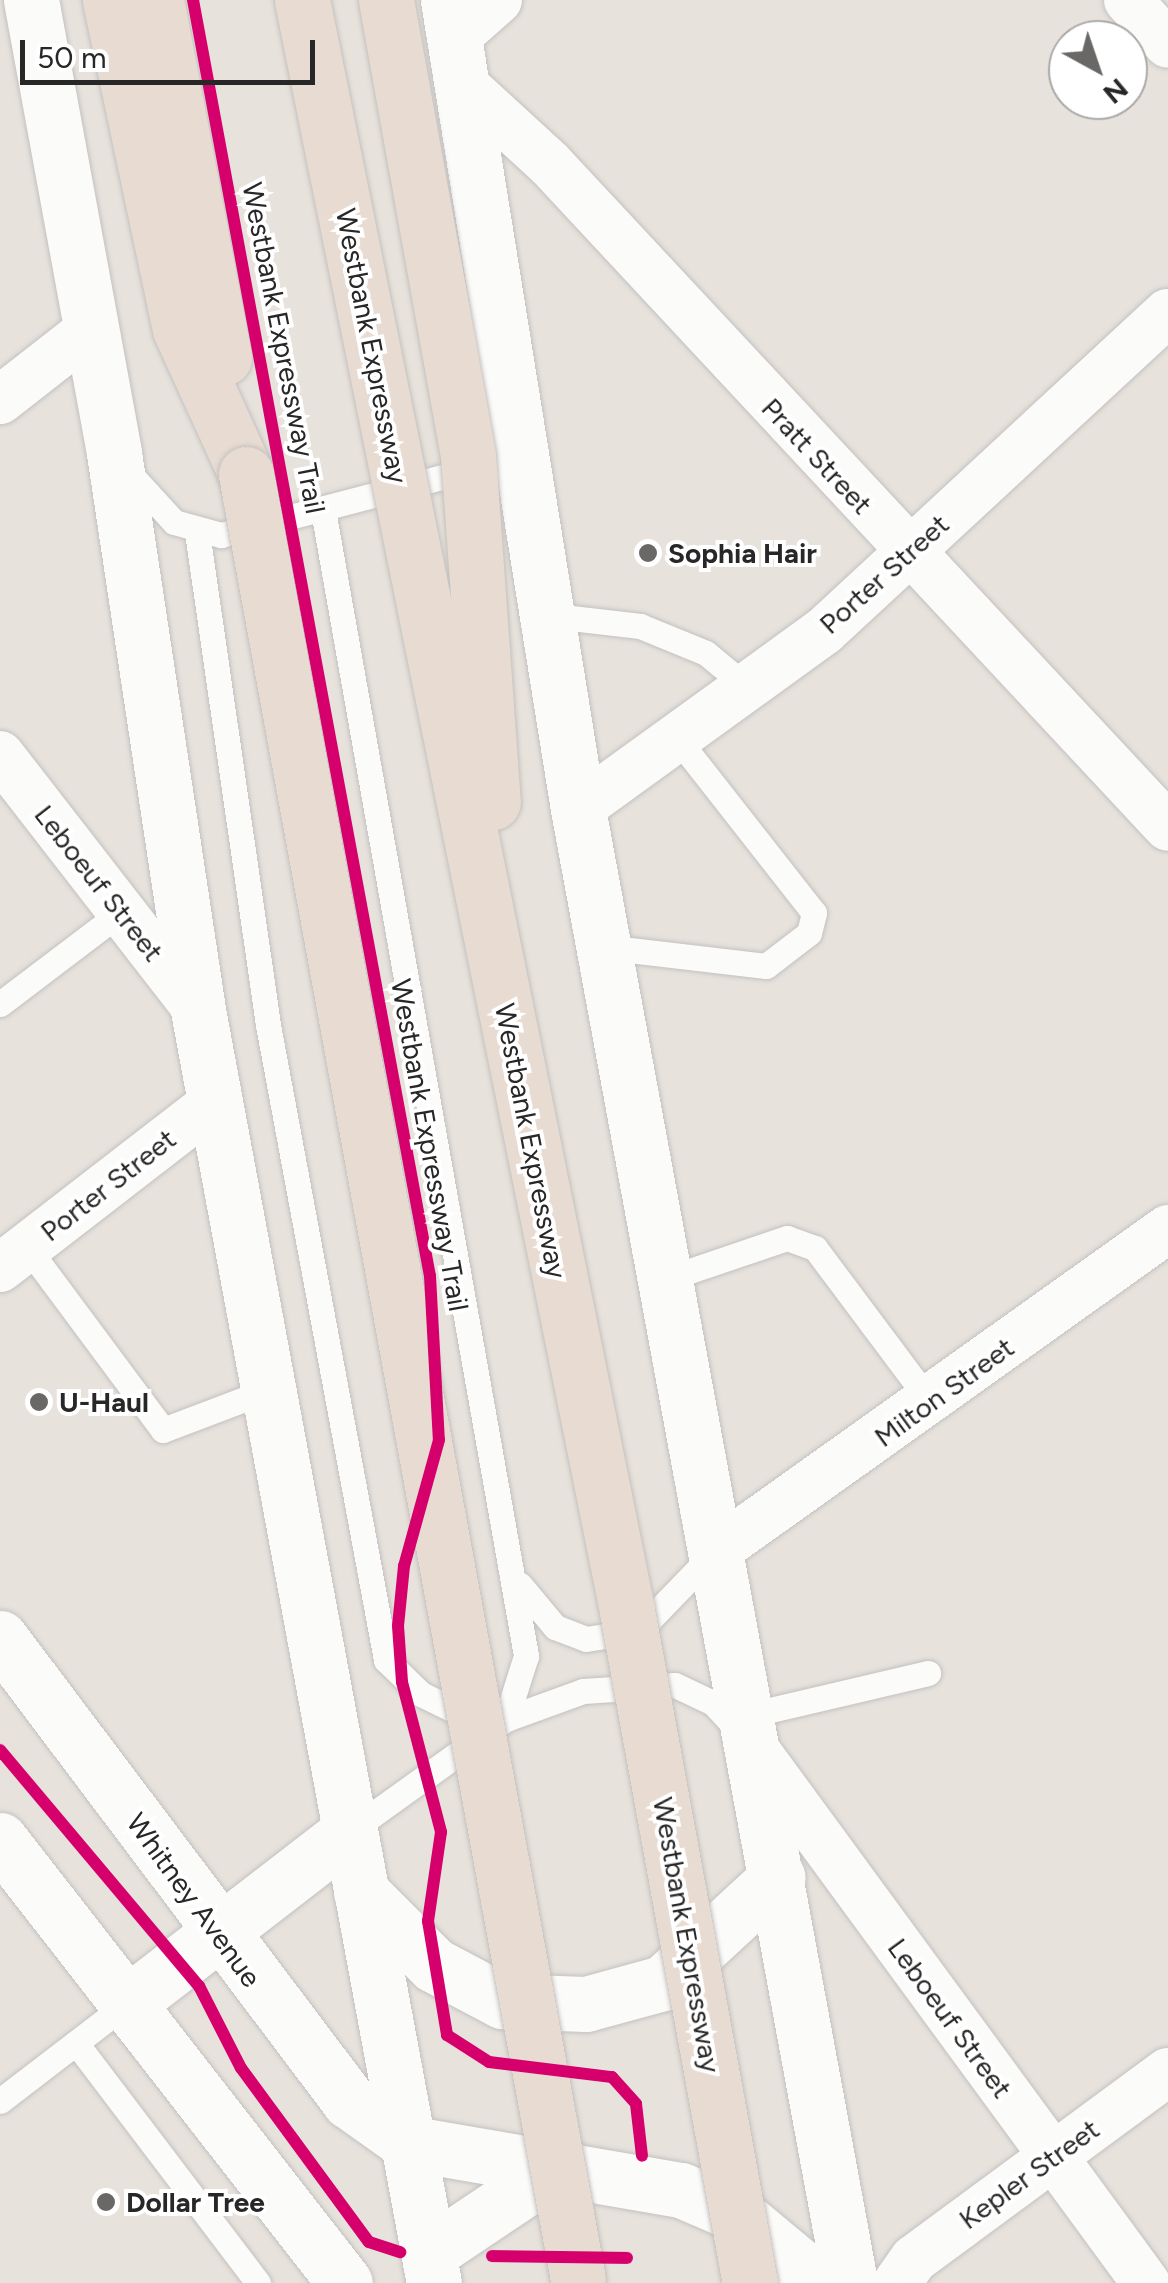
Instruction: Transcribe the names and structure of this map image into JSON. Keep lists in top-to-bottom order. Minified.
{"streets":{"highway":["Westbank Expressway"],"main road":["Whitney Avenue"],"street":["Pratt Street","Porter Street","Leboeuf Street","Milton Street","Kepler Street"],"cycle path":["Westbank Expressway Trail"]},"crossings":[["Pratt Street","Porter Street"],["Leboeuf Street","Kepler Street"]],"places":["Sophia Hair","U-Haul","Dollar Tree"],"scale_bar":"50 m","north":"bottom right"}
